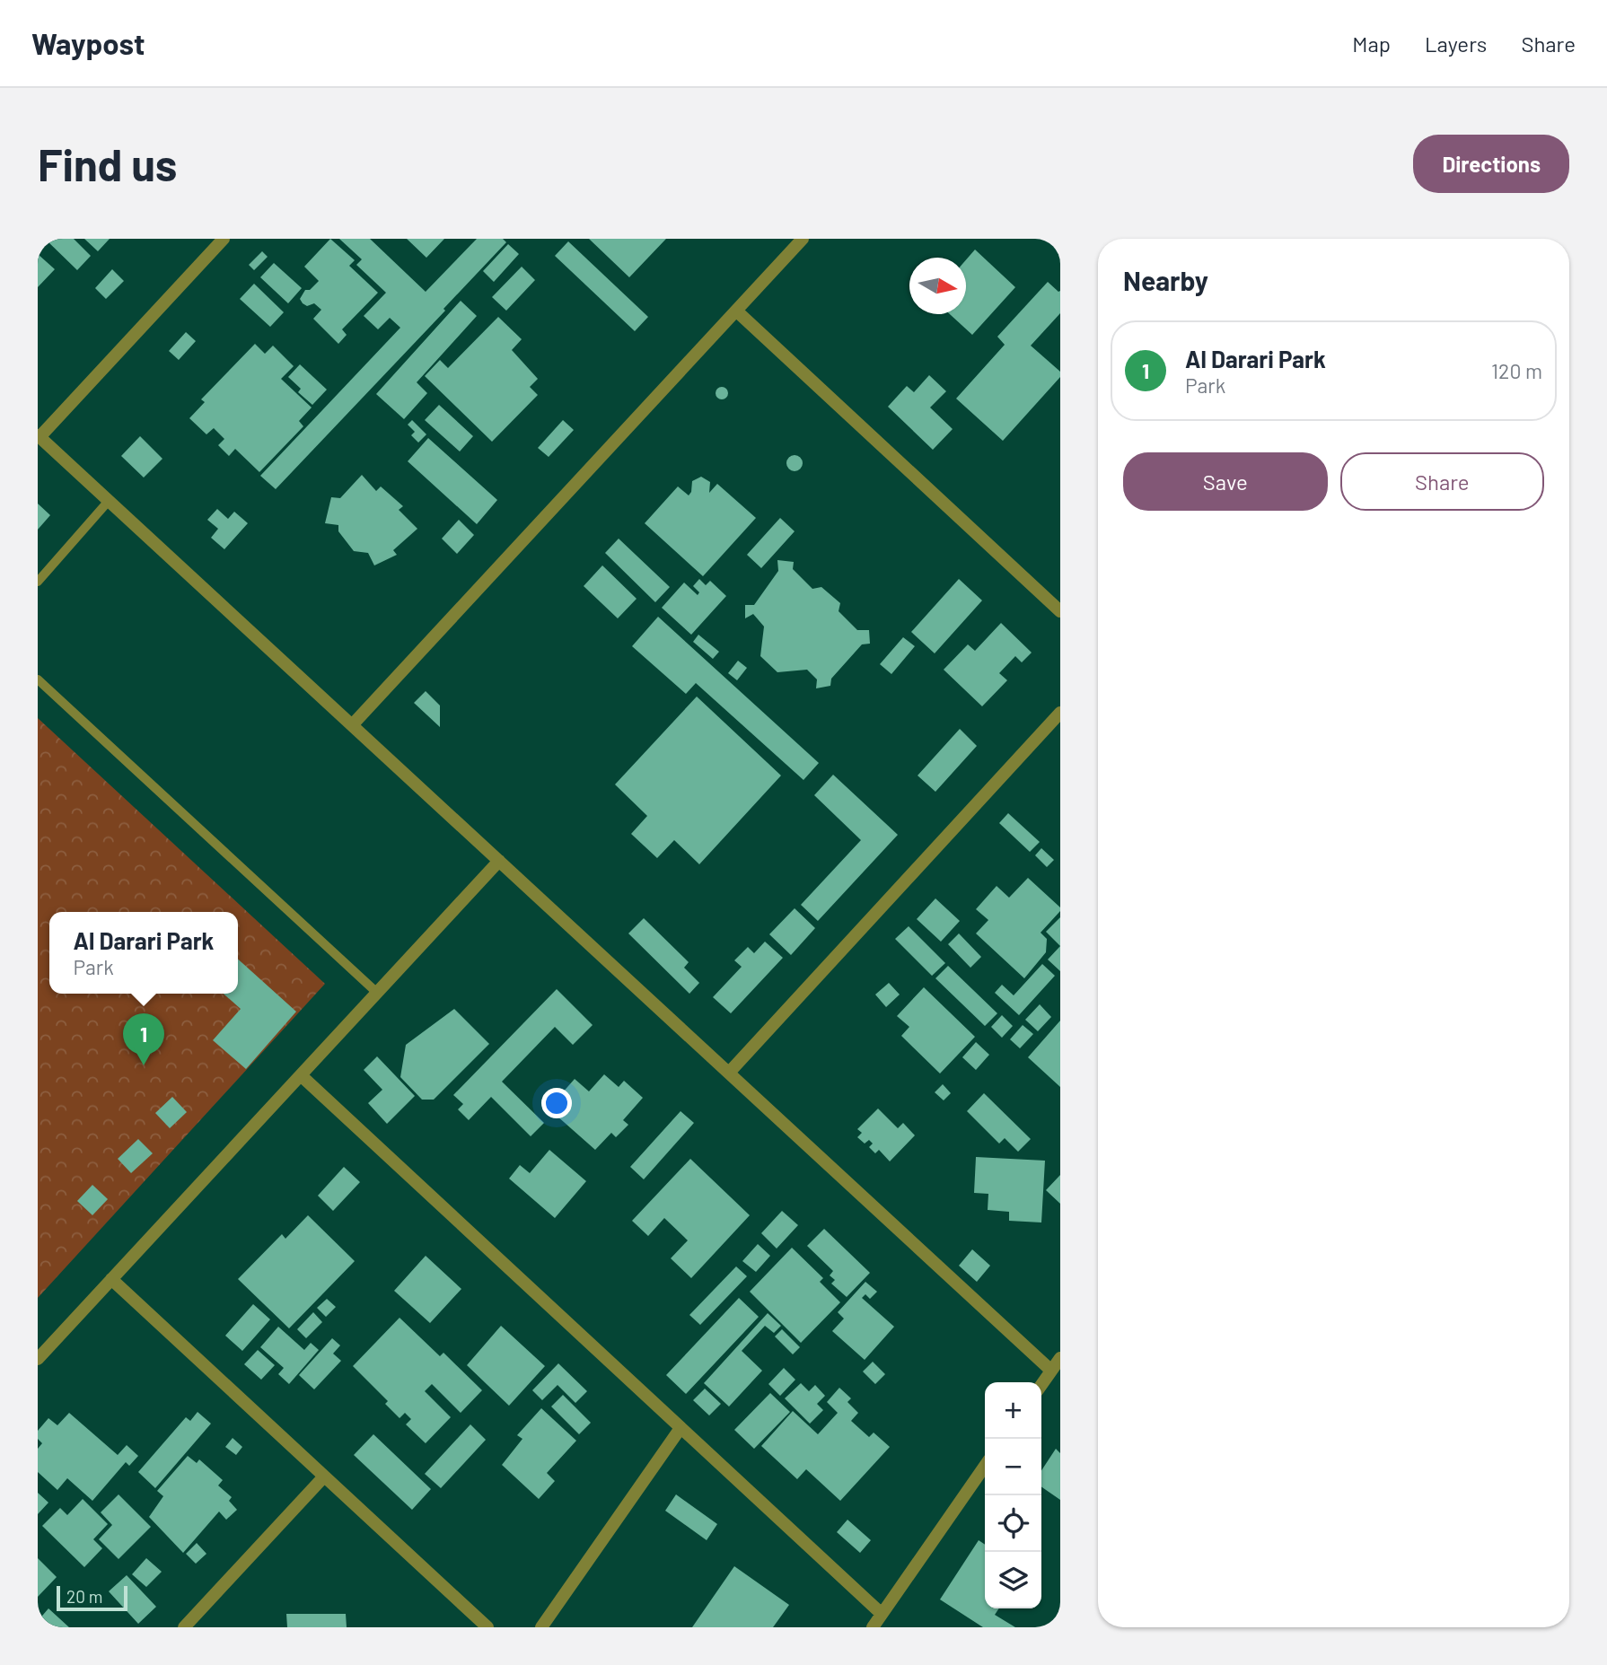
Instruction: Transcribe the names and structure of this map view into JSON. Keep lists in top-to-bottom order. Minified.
{"scale_bar":"20 m","north":"right","page":{"header":"Waypost","nav":["Map","Layers","Share"],"buttons":["Directions",["Save","Share"]],"title":"Find us","heading":"Nearby","list":[{"mark":"1","name":"Al Darari Park","note":"Park","value":"120 m"}],"popup":["Al Darari Park","Park"],"pins":"1","map_buttons":["+","−"],"scale":"20 m"}}
